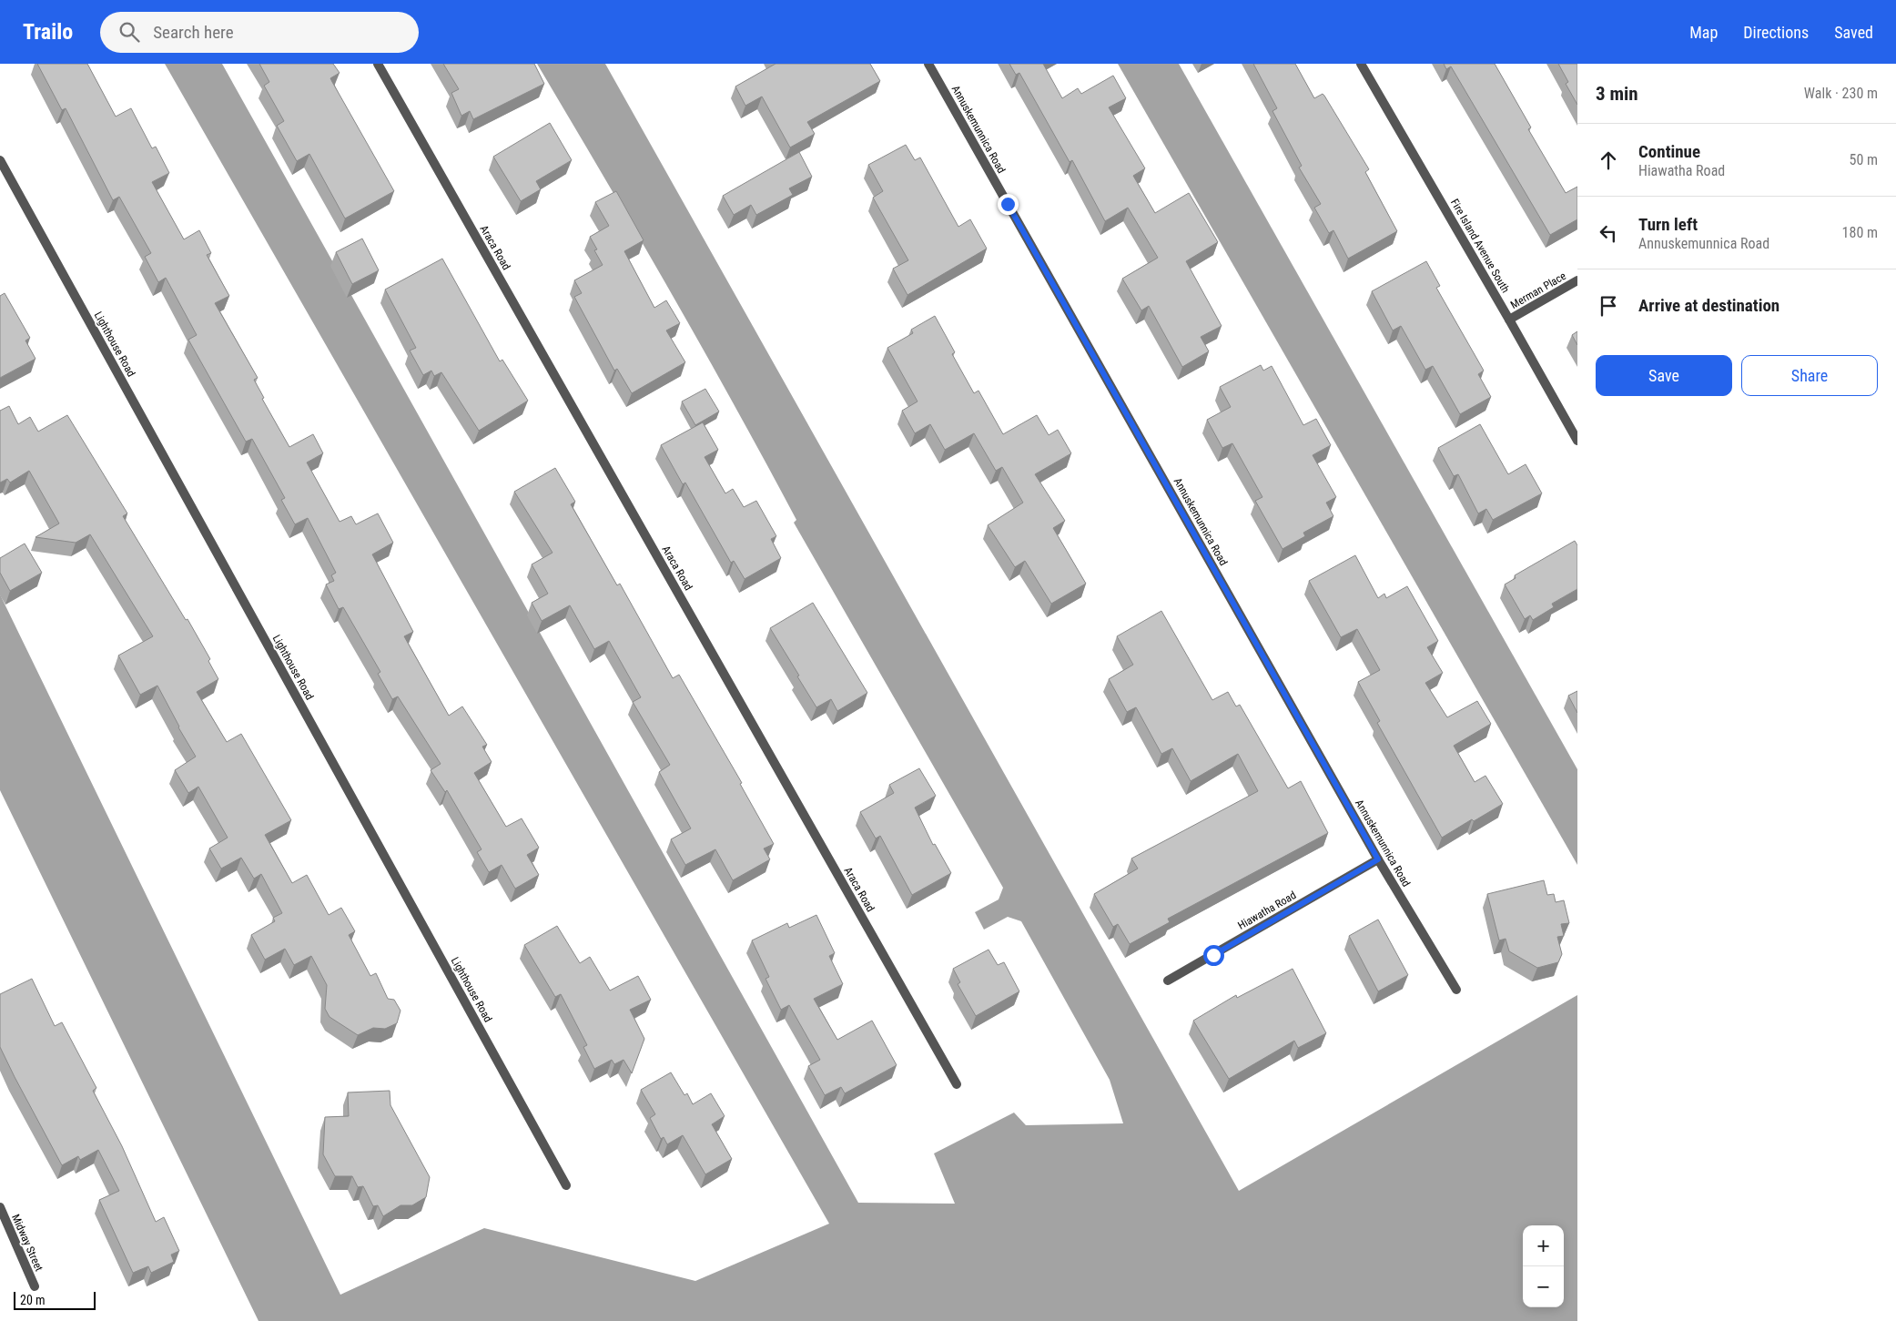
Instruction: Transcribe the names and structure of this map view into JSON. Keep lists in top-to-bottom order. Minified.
{"streets":{"street":["Annuskemunnica Road","Fire Island Avenue South","Araca Road","Merman Place","Lighthouse Road","Hiawatha Road","Midway Street"]},"crossings":[["Annuskemunnica Road","Hiawatha Road"],["Fire Island Avenue South","Merman Place"]],"scale_bar":"20 m","page":{"header":"Trailo","search":"Search here","nav":["Map","Directions","Saved"],"heading":["3 min","Walk · 230 m"],"list":[["Continue","Hiawatha Road","50 m"],["Turn left","Annuskemunnica Road","180 m"],"Arrive at destination"],"buttons":["Save","Share"],"map_buttons":["+","−"],"scale":"20 m"}}
